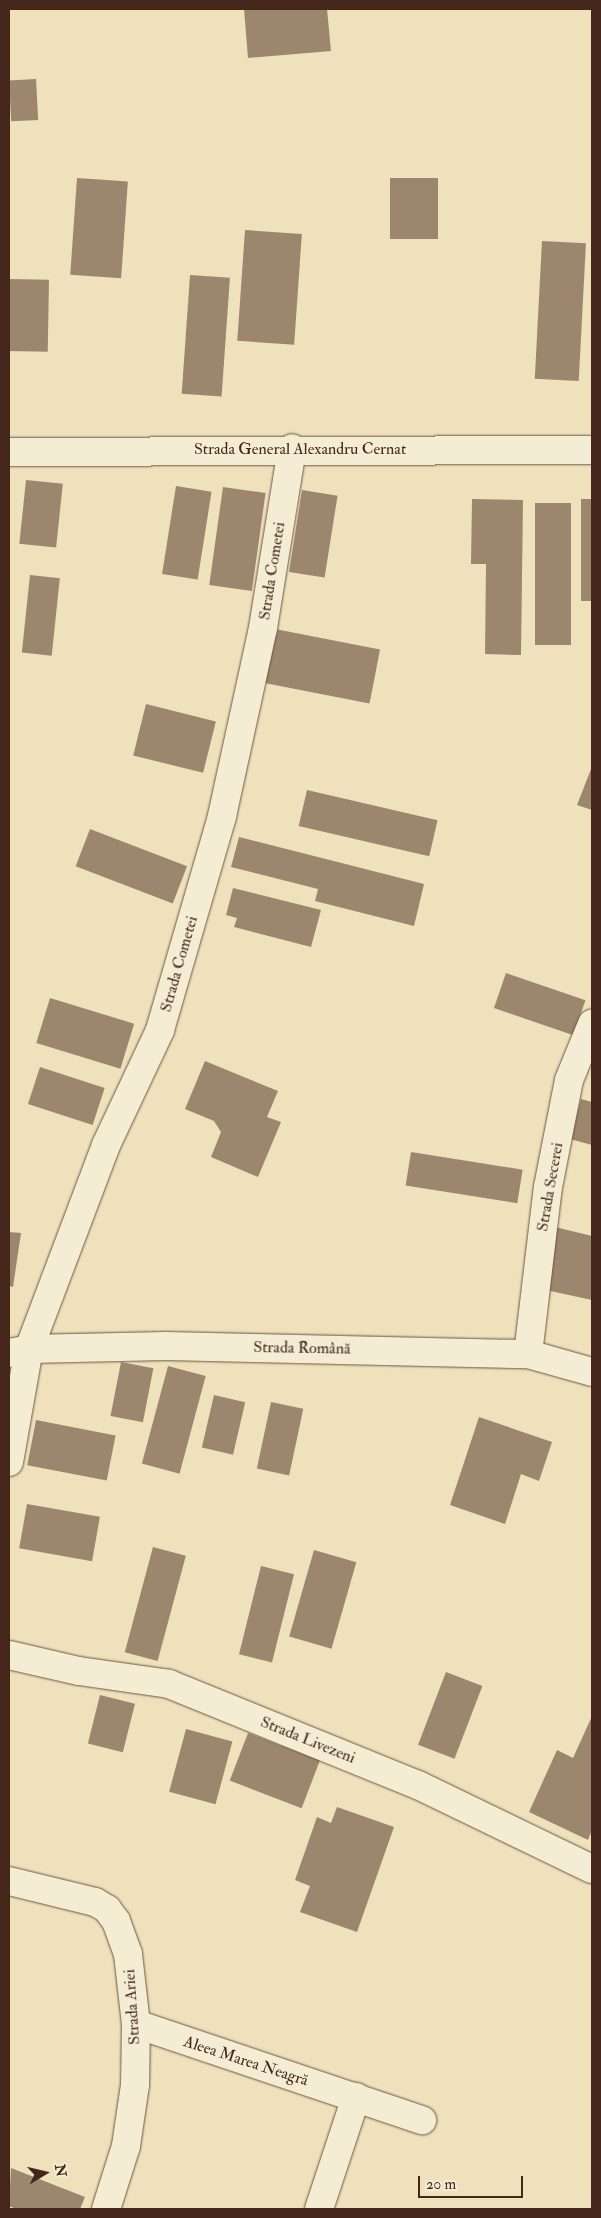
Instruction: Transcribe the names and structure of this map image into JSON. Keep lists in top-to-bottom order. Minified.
{"streets":{"street":["Strada General Alexandru Cernat","Strada Cometei","Strada Secerei","Strada Română","Strada Livezeni","Strada Ariei","Aleea Marea Neagră"]},"crossings":[["Strada General Alexandru Cernat","Strada Cometei"],["Strada Cometei","Strada Română"],["Strada Secerei","Strada Română"],["Strada Ariei","Aleea Marea Neagră"]],"scale_bar":"20 m","north":"right"}
